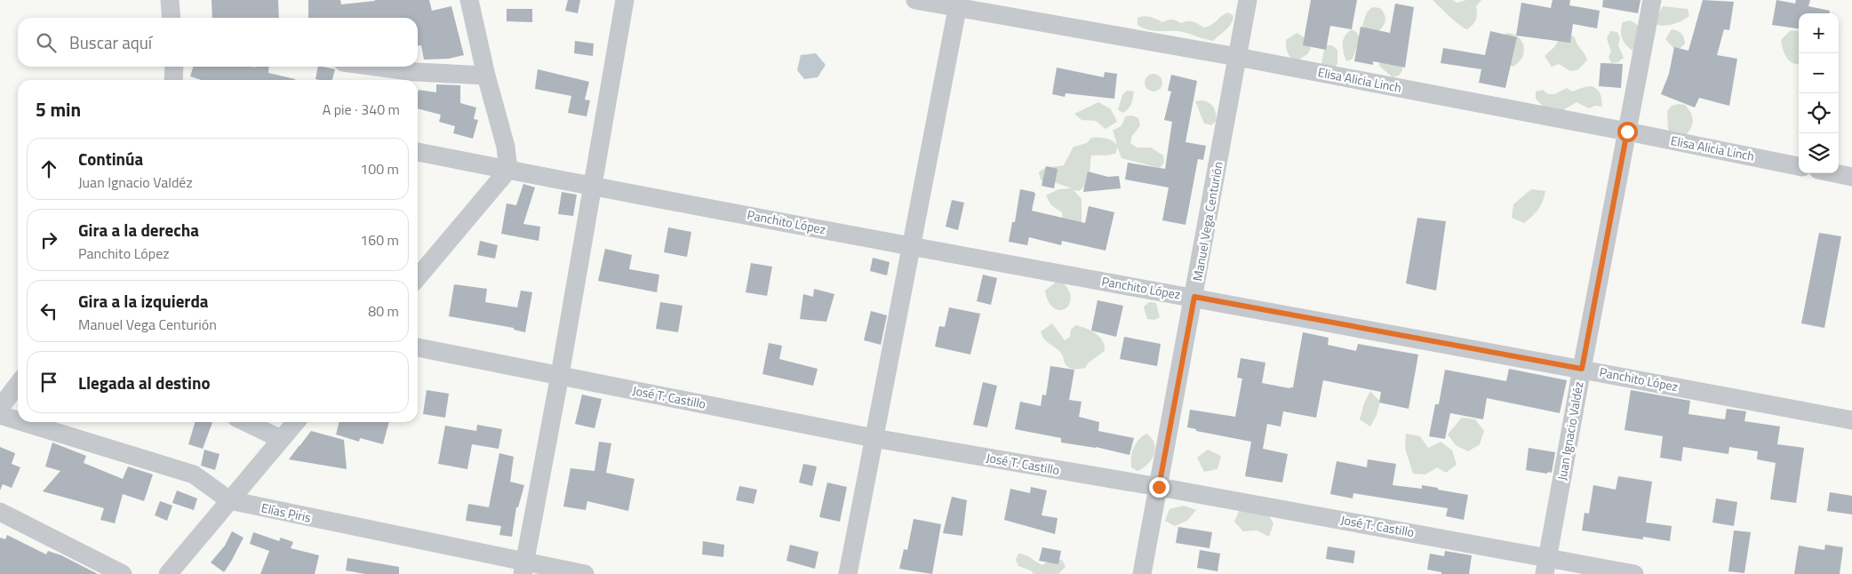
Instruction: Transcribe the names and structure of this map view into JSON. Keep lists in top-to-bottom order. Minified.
{"streets":{"street":["Elisa Alicia Linch","Manuel Vega Centurión","Panchito López","José T. Castillo","Juan Ignacio Valdéz","Elías Piris"]},"crossings":[["Elisa Alicia Linch","Manuel Vega Centurión"],["Elisa Alicia Linch","Juan Ignacio Valdéz"],["Manuel Vega Centurión","Panchito López"],["Manuel Vega Centurión","José T. Castillo"],["Panchito López","Juan Ignacio Valdéz"],["José T. Castillo","Juan Ignacio Valdéz"]],"page":{"map_buttons":["+","−"],"search":"Buscar aquí","heading":["5 min","A pie · 340 m"],"list":[["Continúa","Juan Ignacio Valdéz","100 m"],["Gira a la derecha","Panchito López","160 m"],["Gira a la izquierda","Manuel Vega Centurión","80 m"],"Llegada al destino"]}}
